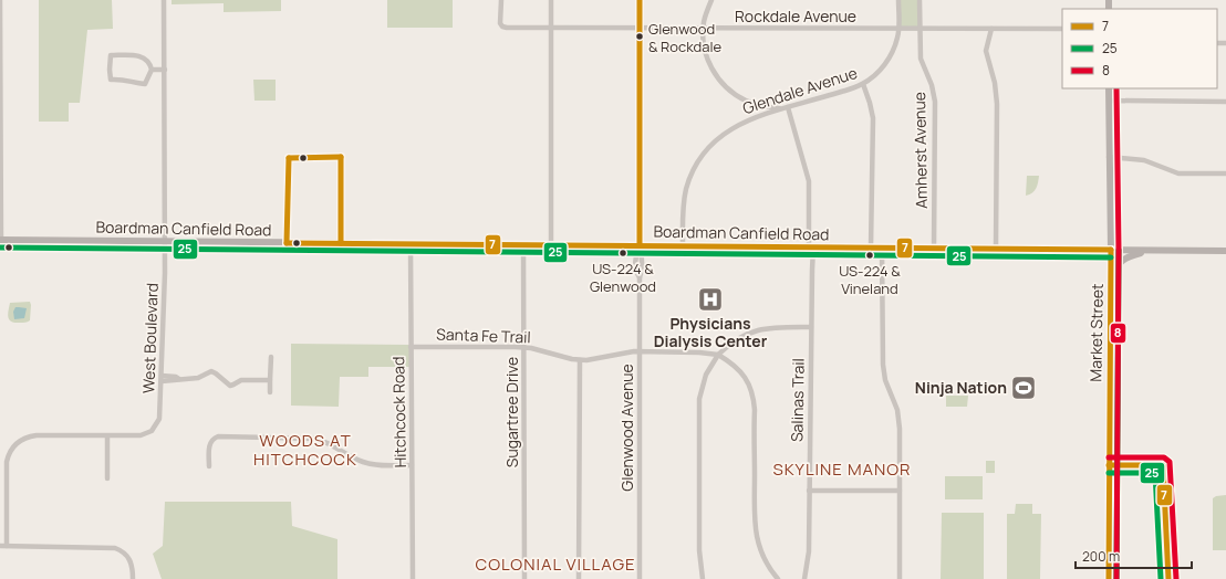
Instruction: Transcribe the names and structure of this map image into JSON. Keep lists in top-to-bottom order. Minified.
{"streets":{"main road":["Boardman Canfield Road","Market Street"],"street":["Rockdale Avenue","Glendale Avenue","Amherst Avenue","Santa Fe Trail","West Boulevard","Salinas Trail","Hitchcock Road","Sugartree Drive","Glenwood Avenue"]},"crossings":[["Rockdale Avenue","Glendale Avenue"],["Rockdale Avenue","Amherst Avenue"],["Rockdale Avenue","Glenwood Avenue"],["Glendale Avenue","Boardman Canfield Road"],["Glendale Avenue","Salinas Trail"],["Amherst Avenue","Boardman Canfield Road"],["Boardman Canfield Road","Market Street"],["Boardman Canfield Road","West Boulevard"],["Boardman Canfield Road","Salinas Trail"],["Boardman Canfield Road","Hitchcock Road"],["Boardman Canfield Road","Sugartree Drive"],["Boardman Canfield Road","Glenwood Avenue"],["Santa Fe Trail","Hitchcock Road"],["Santa Fe Trail","Sugartree Drive"],["Santa Fe Trail","Glenwood Avenue"]],"districts":["WOODS AT HITCHCOCK","SKYLINE MANOR","COLONIAL VILLAGE"],"places":{"other":["Glenwood & Rockdale","US-224 & Glenwood","US-224 & Vineland"],"hospital":["Physicians Dialysis Center"],"sports":["Ninja Nation"]},"lines":["transit line 7","transit line 8","transit line 25"],"legend":["7","25","8"],"scale_bar":"200 m"}
